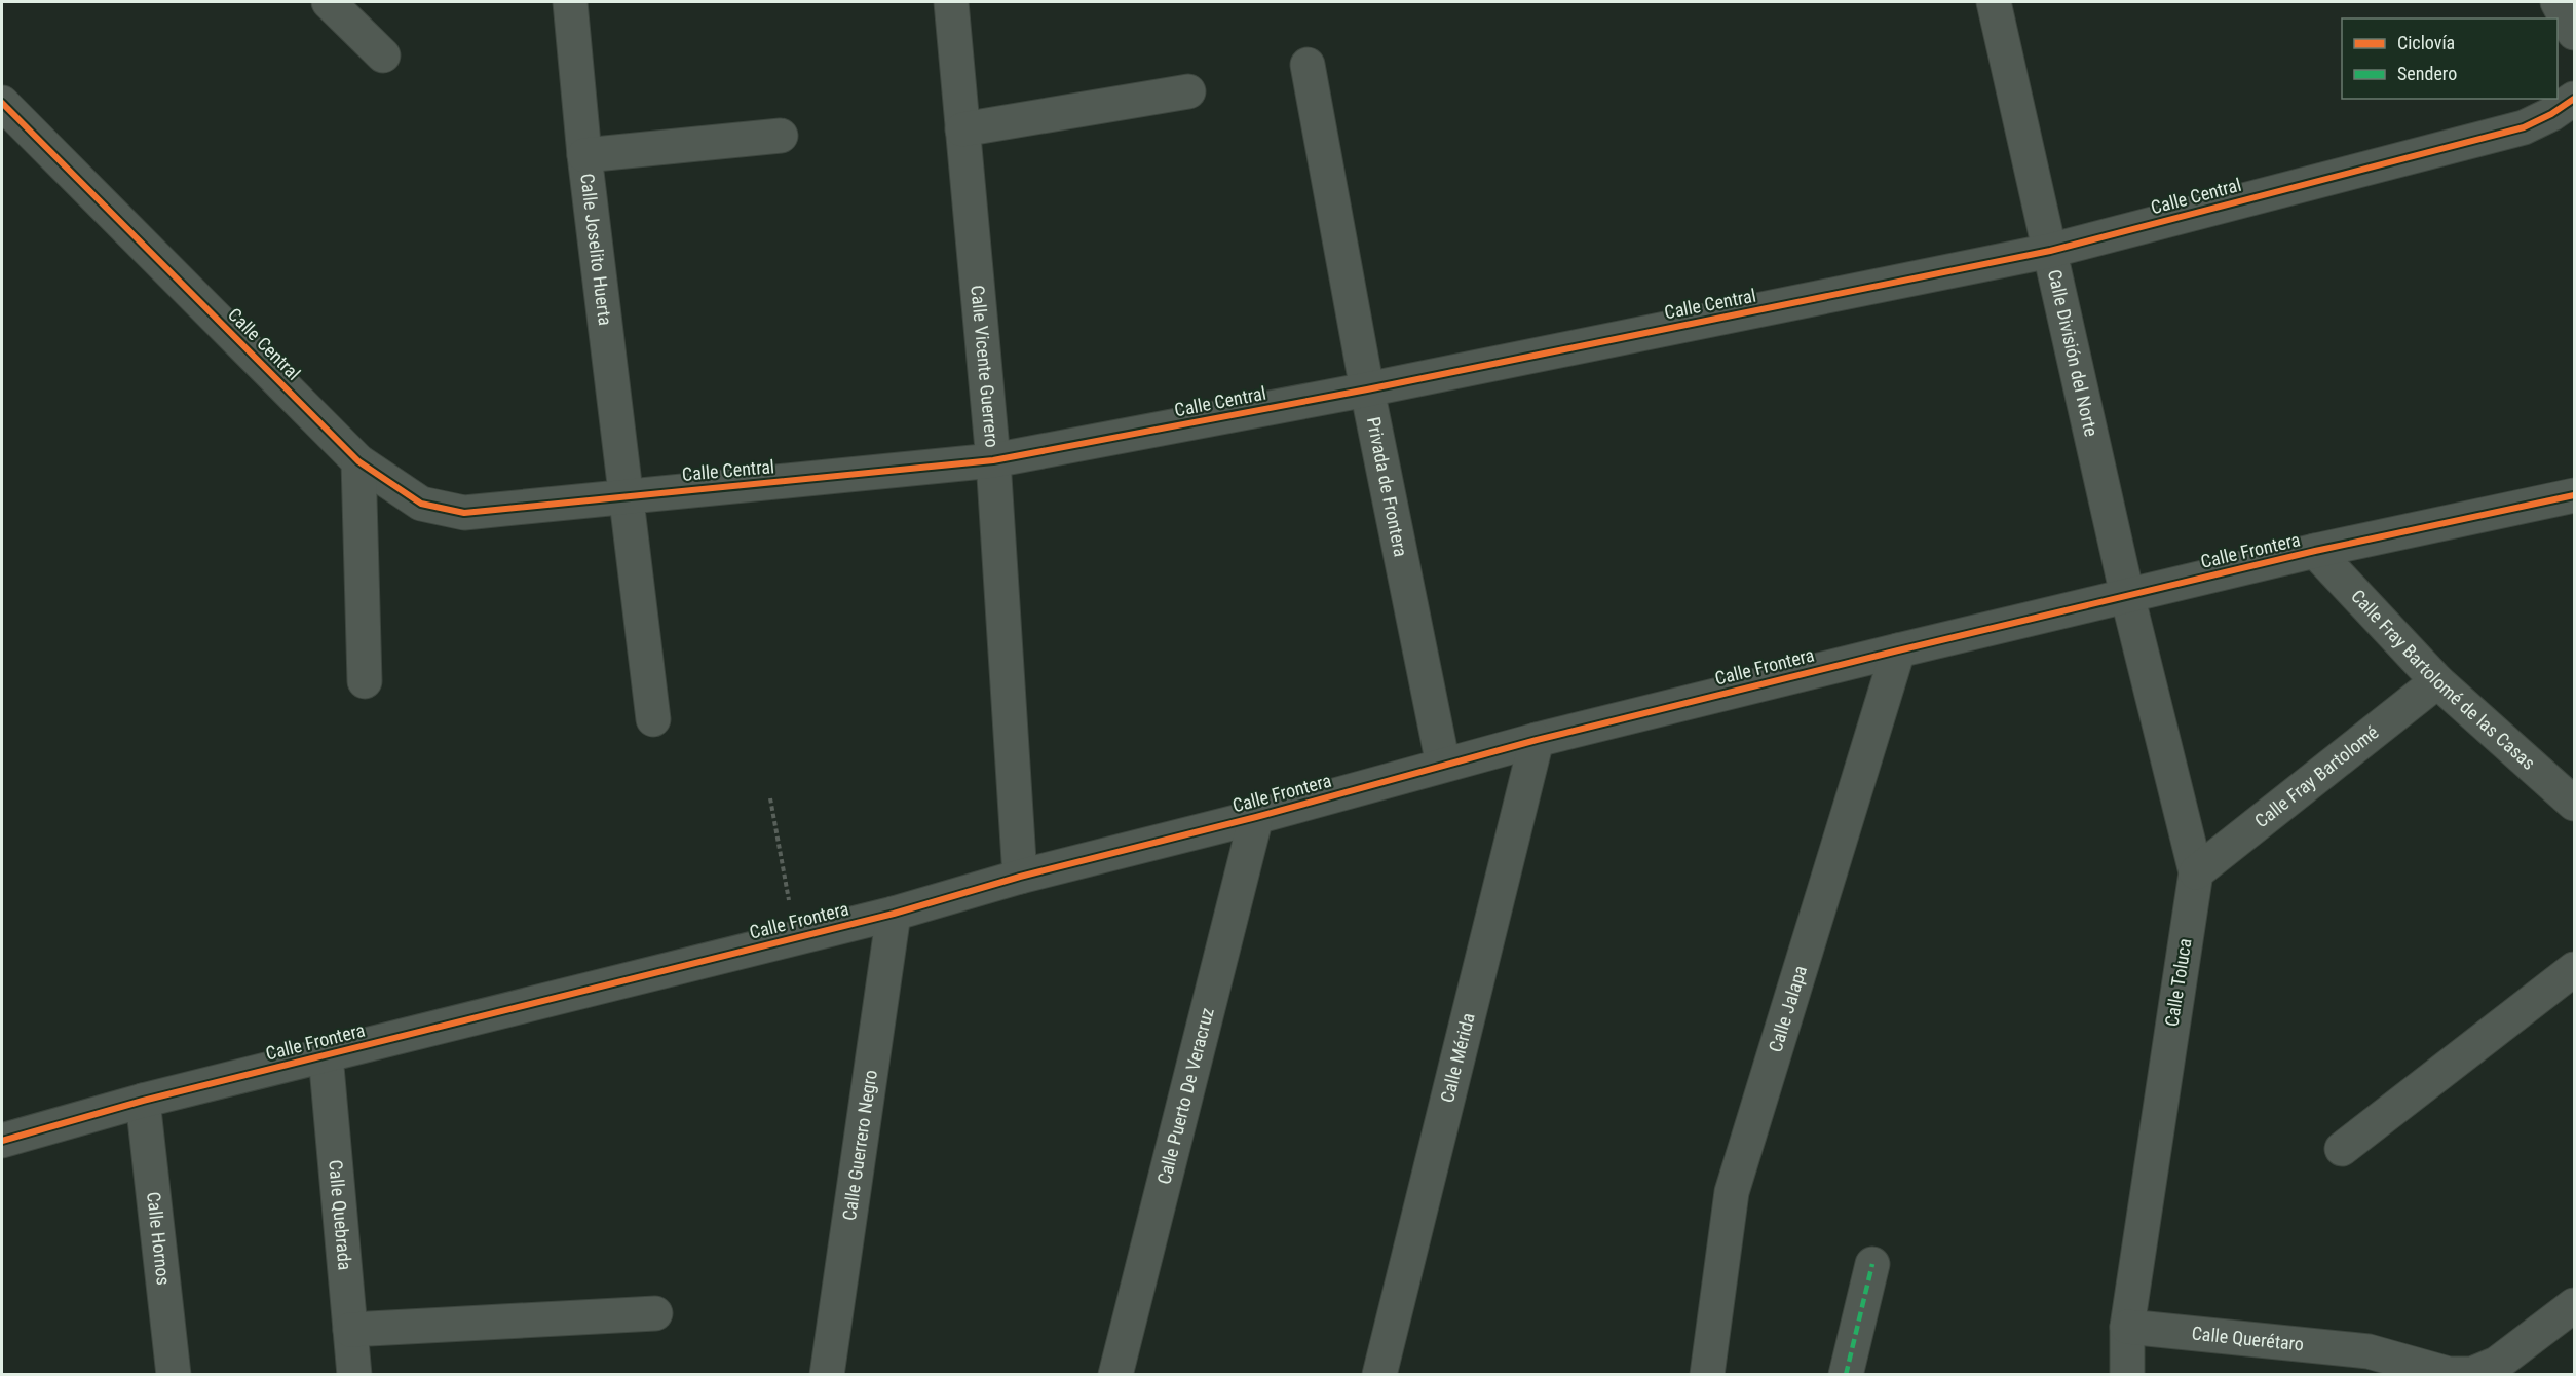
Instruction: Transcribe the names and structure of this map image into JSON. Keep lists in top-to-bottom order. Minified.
{"streets":{"street":["Calle Central","Calle Joselito Huerta","Calle División del Norte","Calle Vicente Guerrero","Privada de Frontera","Calle Frontera","Calle Fray Bartolomé de las Casas","Calle Fray Bartolomé","Calle Toluca","Calle Jalapa","Calle Mérida","Calle Puerto De Veracruz","Calle Guerrero Negro","Calle Quebrada","Calle Hornos","Calle Querétaro"]},"crossings":[["Calle Central","Calle Joselito Huerta"],["Calle Central","Calle División del Norte"],["Calle Central","Calle Vicente Guerrero"],["Calle Central","Privada de Frontera"],["Calle División del Norte","Calle Frontera"],["Calle División del Norte","Calle Toluca"],["Calle Vicente Guerrero","Calle Frontera"],["Privada de Frontera","Calle Frontera"],["Calle Frontera","Calle Fray Bartolomé de las Casas"],["Calle Frontera","Calle Toluca"],["Calle Frontera","Calle Jalapa"],["Calle Frontera","Calle Mérida"],["Calle Frontera","Calle Puerto De Veracruz"],["Calle Frontera","Calle Guerrero Negro"],["Calle Frontera","Calle Quebrada"],["Calle Frontera","Calle Hornos"],["Calle Fray Bartolomé de las Casas","Calle Fray Bartolomé"],["Calle Fray Bartolomé","Calle Toluca"],["Calle Toluca","Calle Querétaro"]],"legend":["Ciclovía","Sendero"]}
